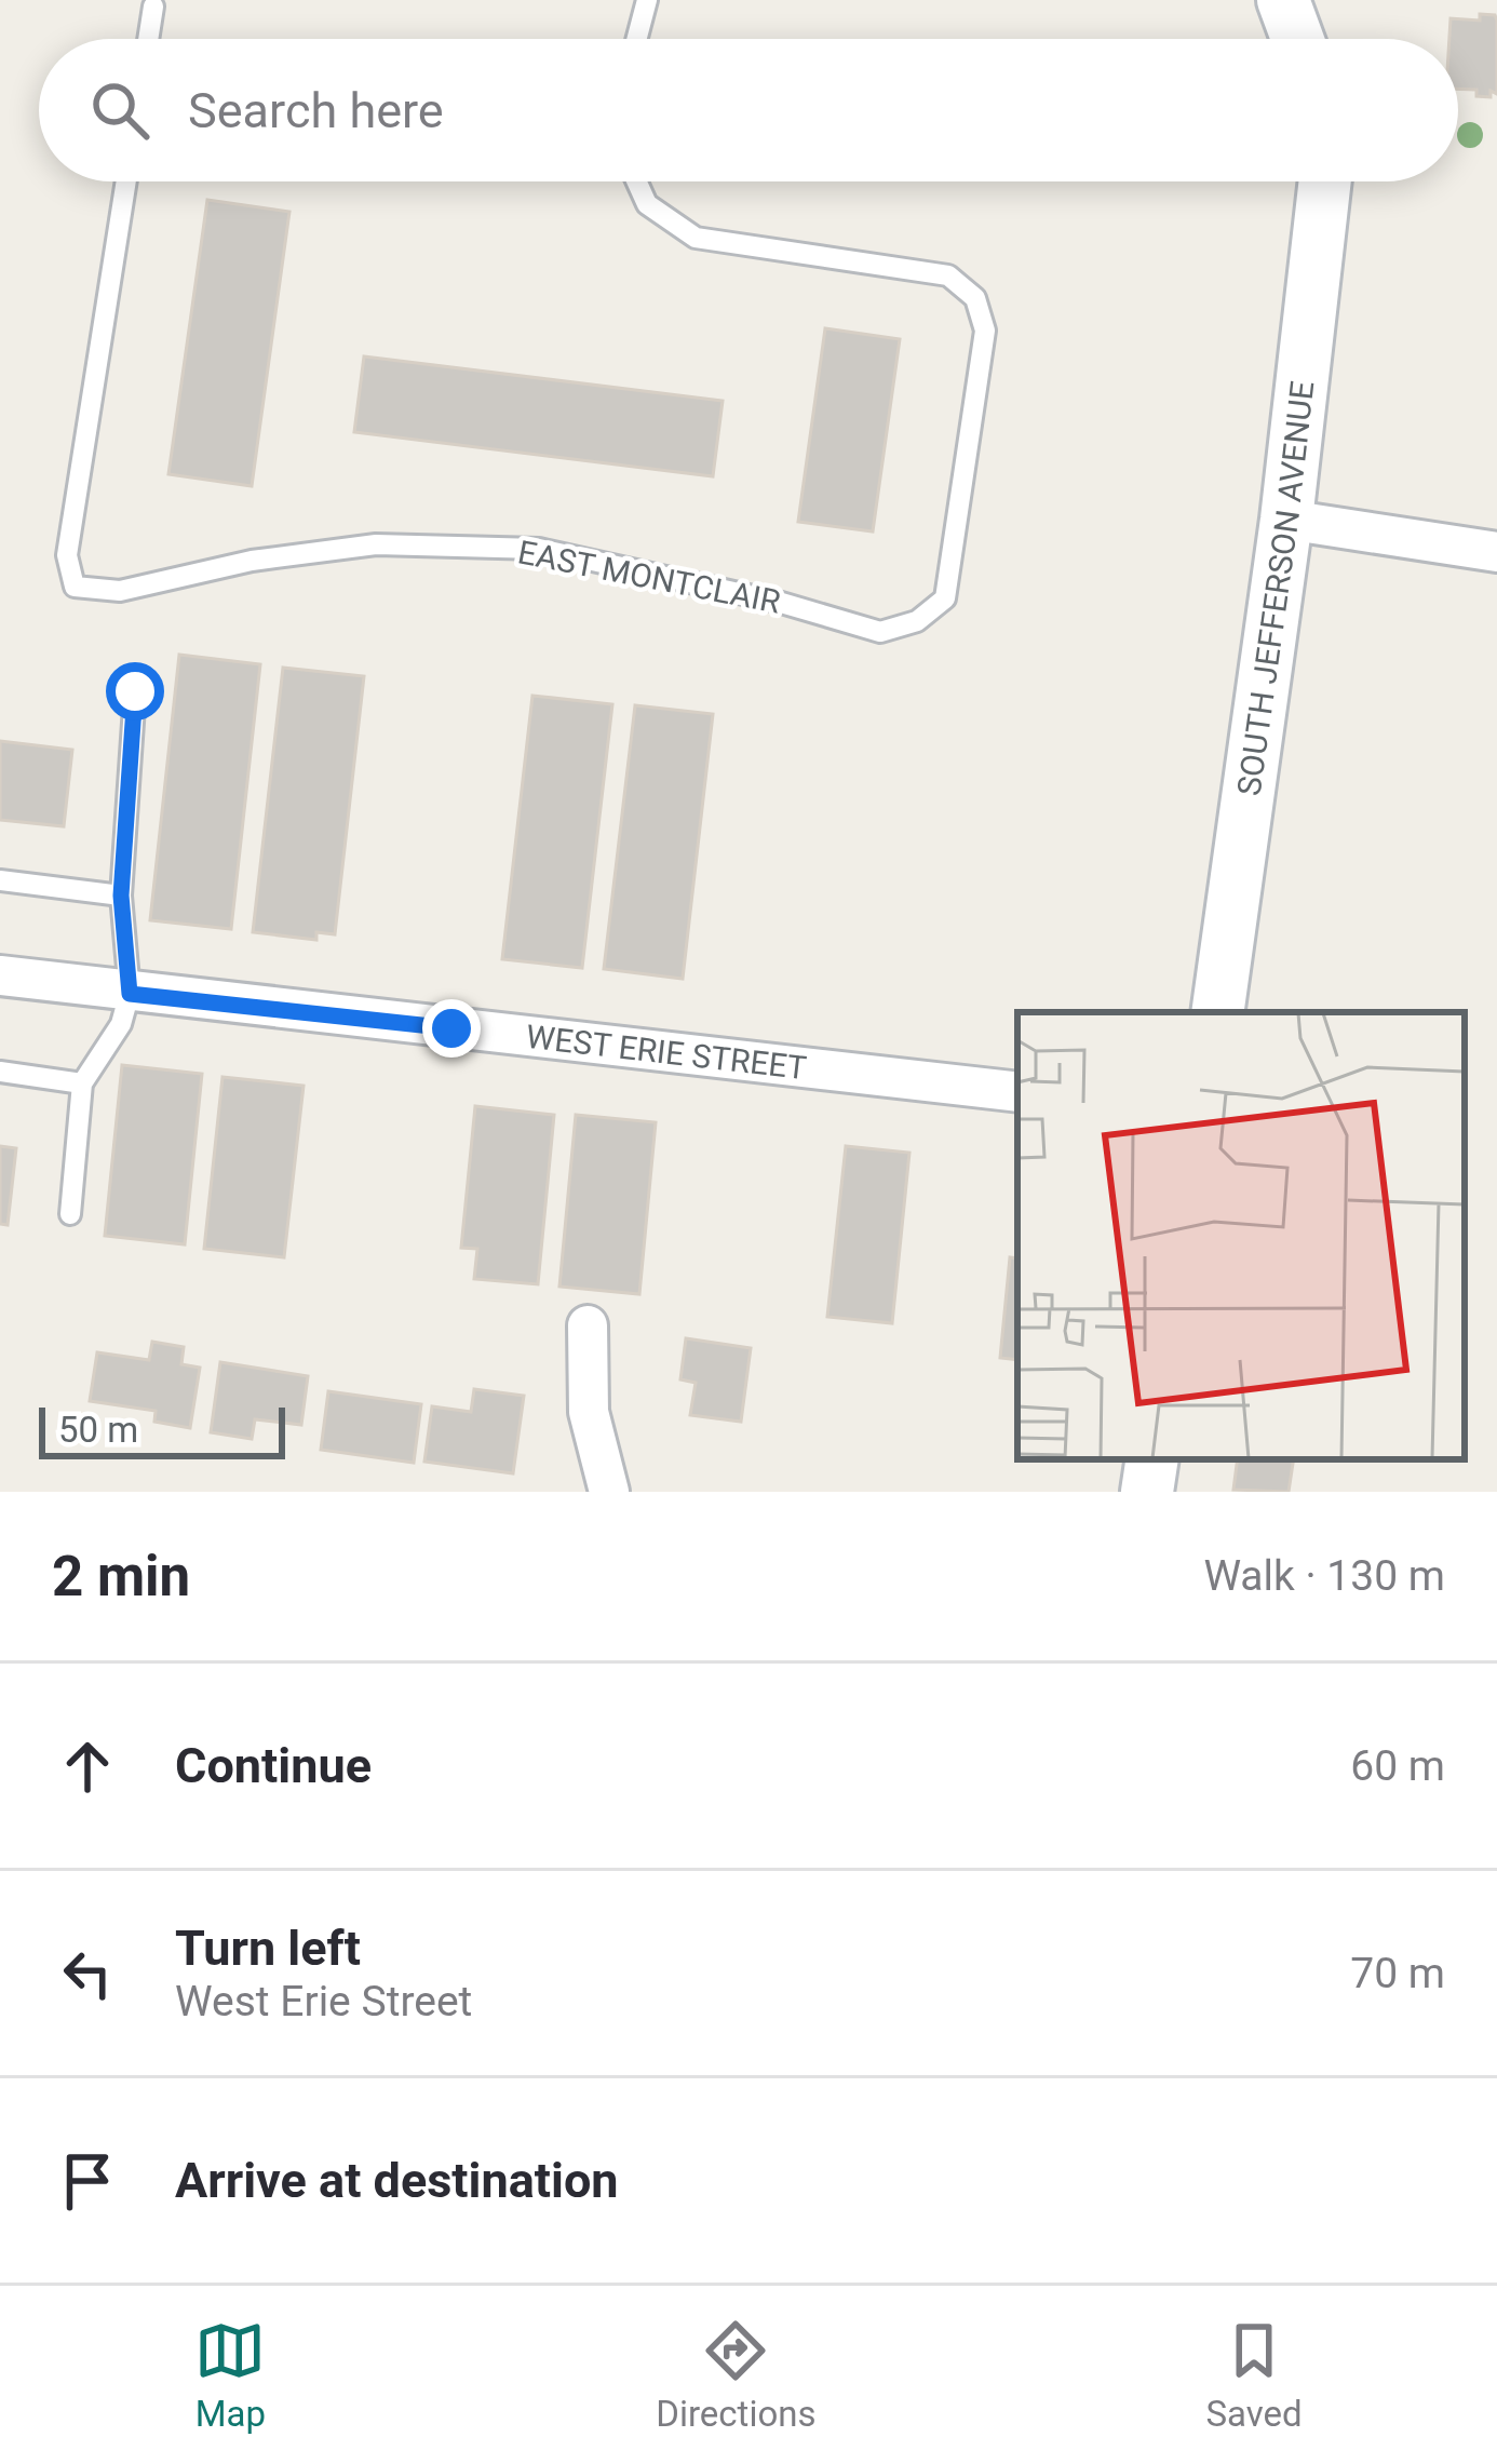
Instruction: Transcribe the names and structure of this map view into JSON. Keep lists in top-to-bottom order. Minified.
{"streets":{"street":["SOUTH JEFFERSON AVENUE","WEST ERIE STREET"],"lane":["EAST MONTCLAIR"]},"scale_bar":"50 m","page":{"search":"Search here","scale":"50 m","heading":["2 min","Walk · 130 m"],"list":[["Continue","60 m"],["Turn left","West Erie Street","70 m"],"Arrive at destination"],"nav":["Map","Directions","Saved"]}}
